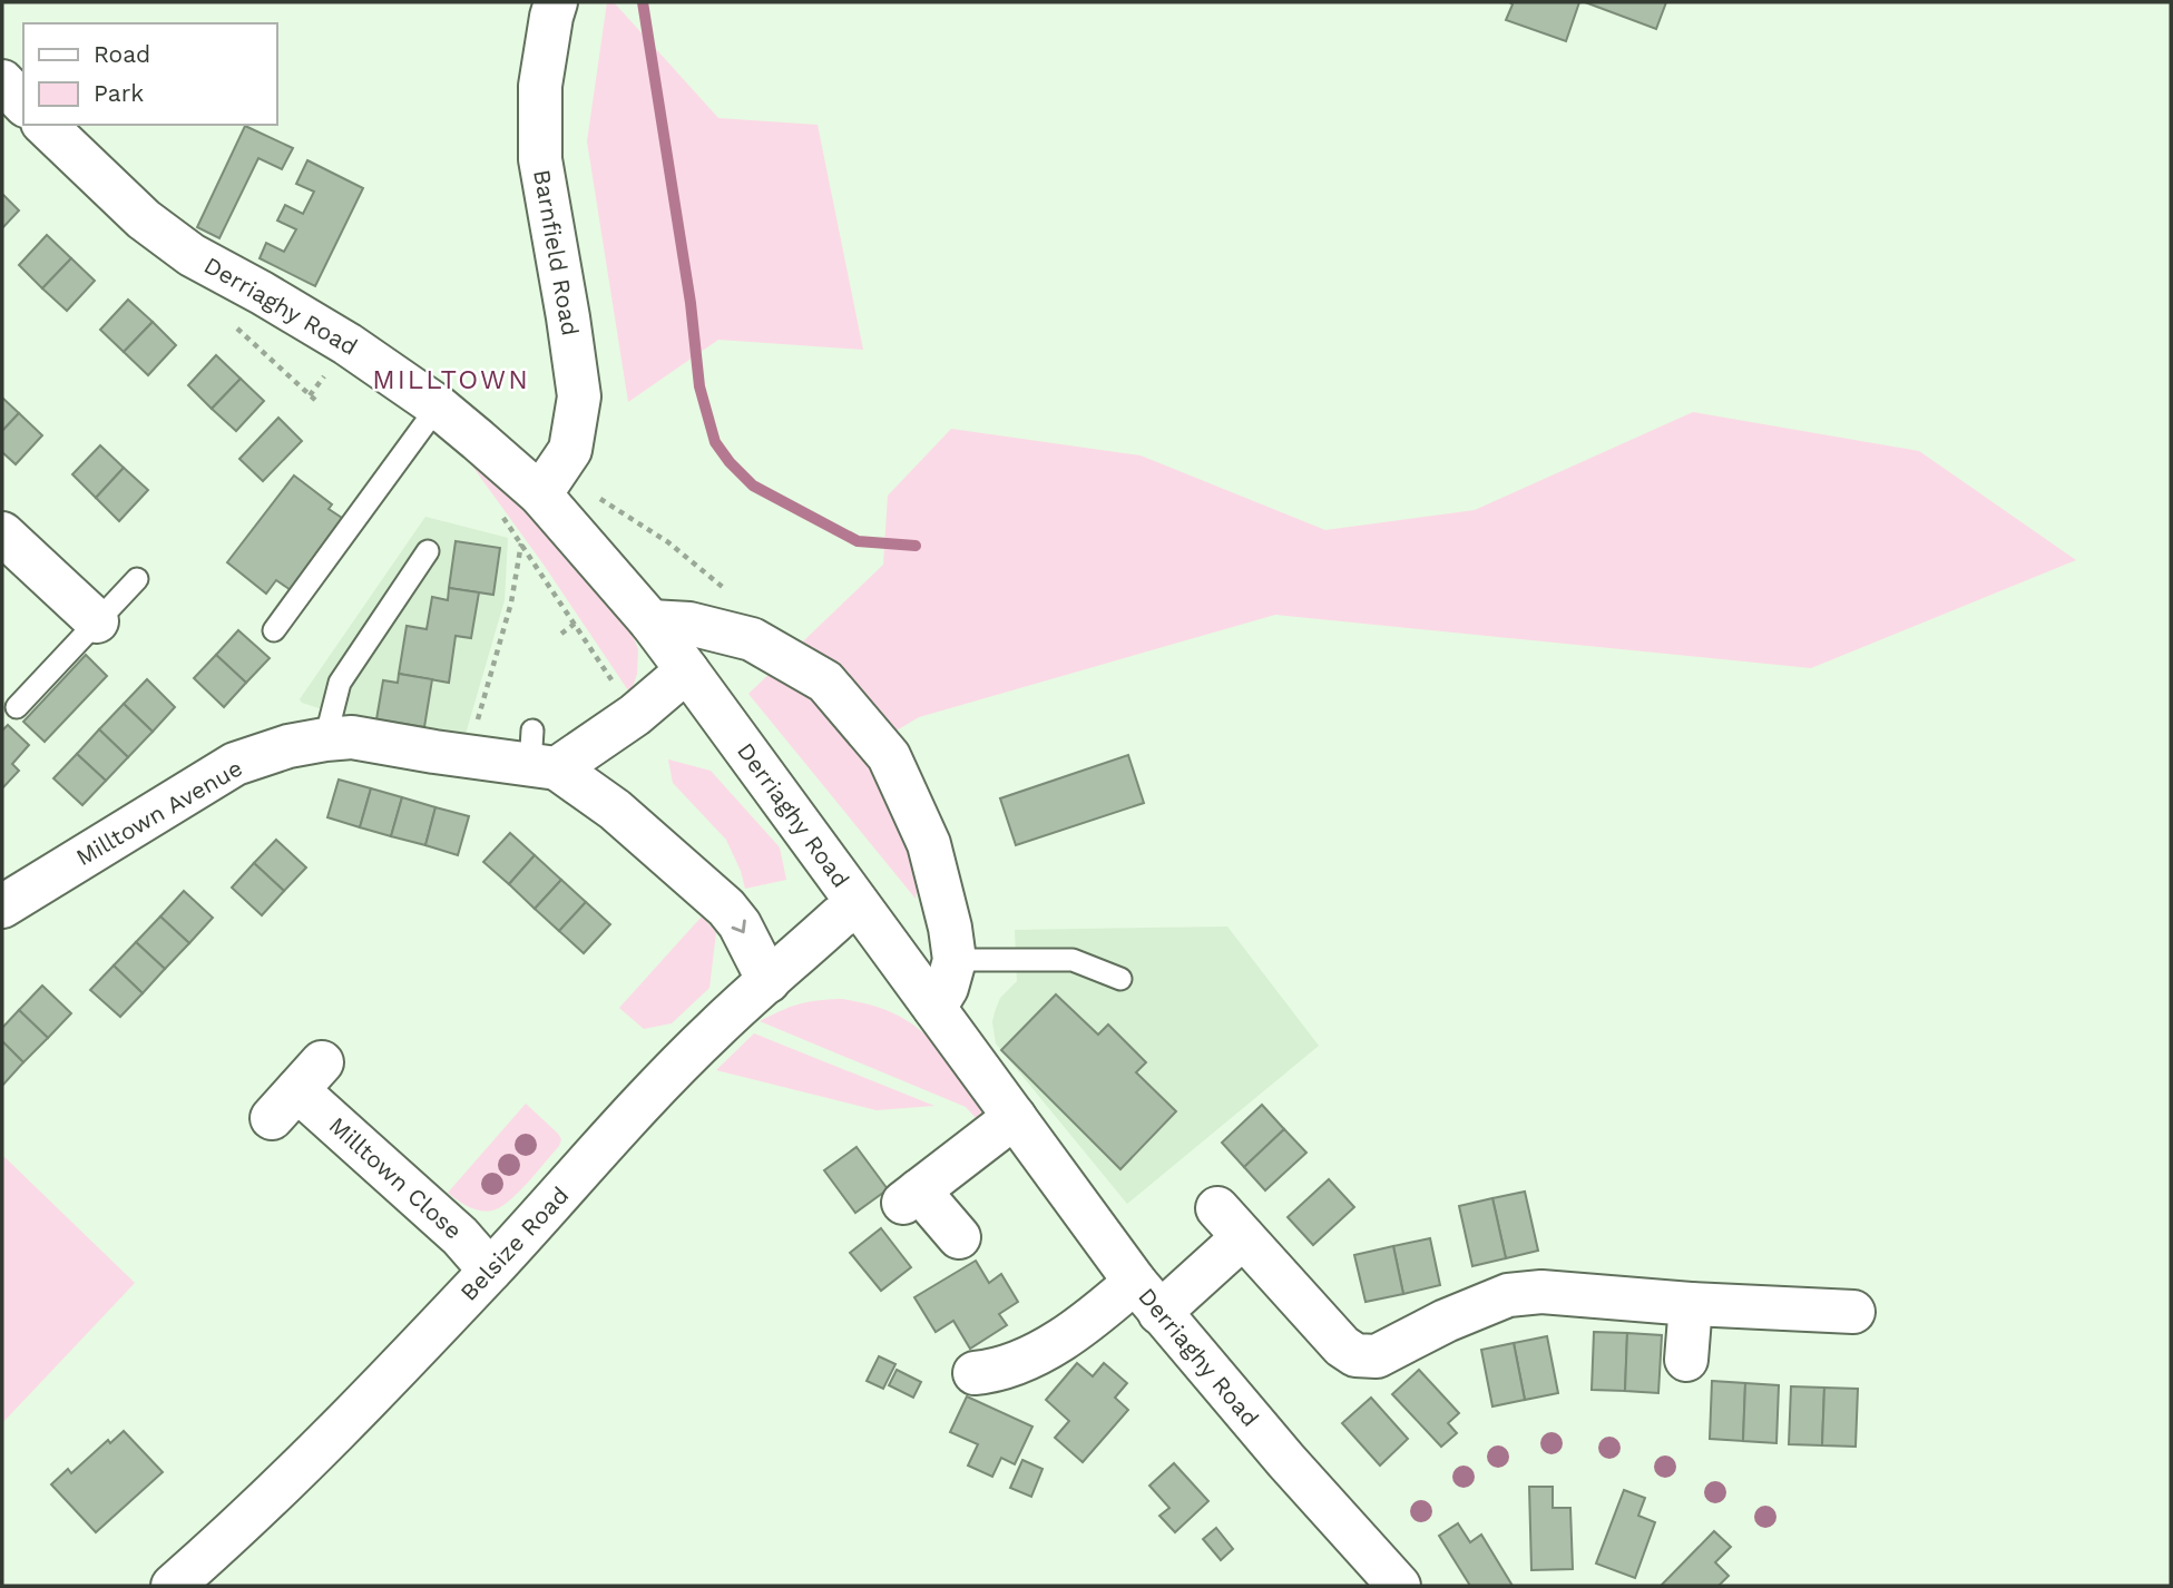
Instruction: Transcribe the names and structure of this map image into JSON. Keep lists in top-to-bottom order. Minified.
{"streets":{"street":["Barnfield Road","Derriaghy Road","Milltown Avenue","Milltown Close","Belsize Road"]},"crossings":[["Barnfield Road","Derriaghy Road"],["Derriaghy Road","Belsize Road"],["Milltown Avenue","Belsize Road"],["Milltown Close","Belsize Road"]],"districts":["MILLTOWN"],"legend":["Road","Park"]}
